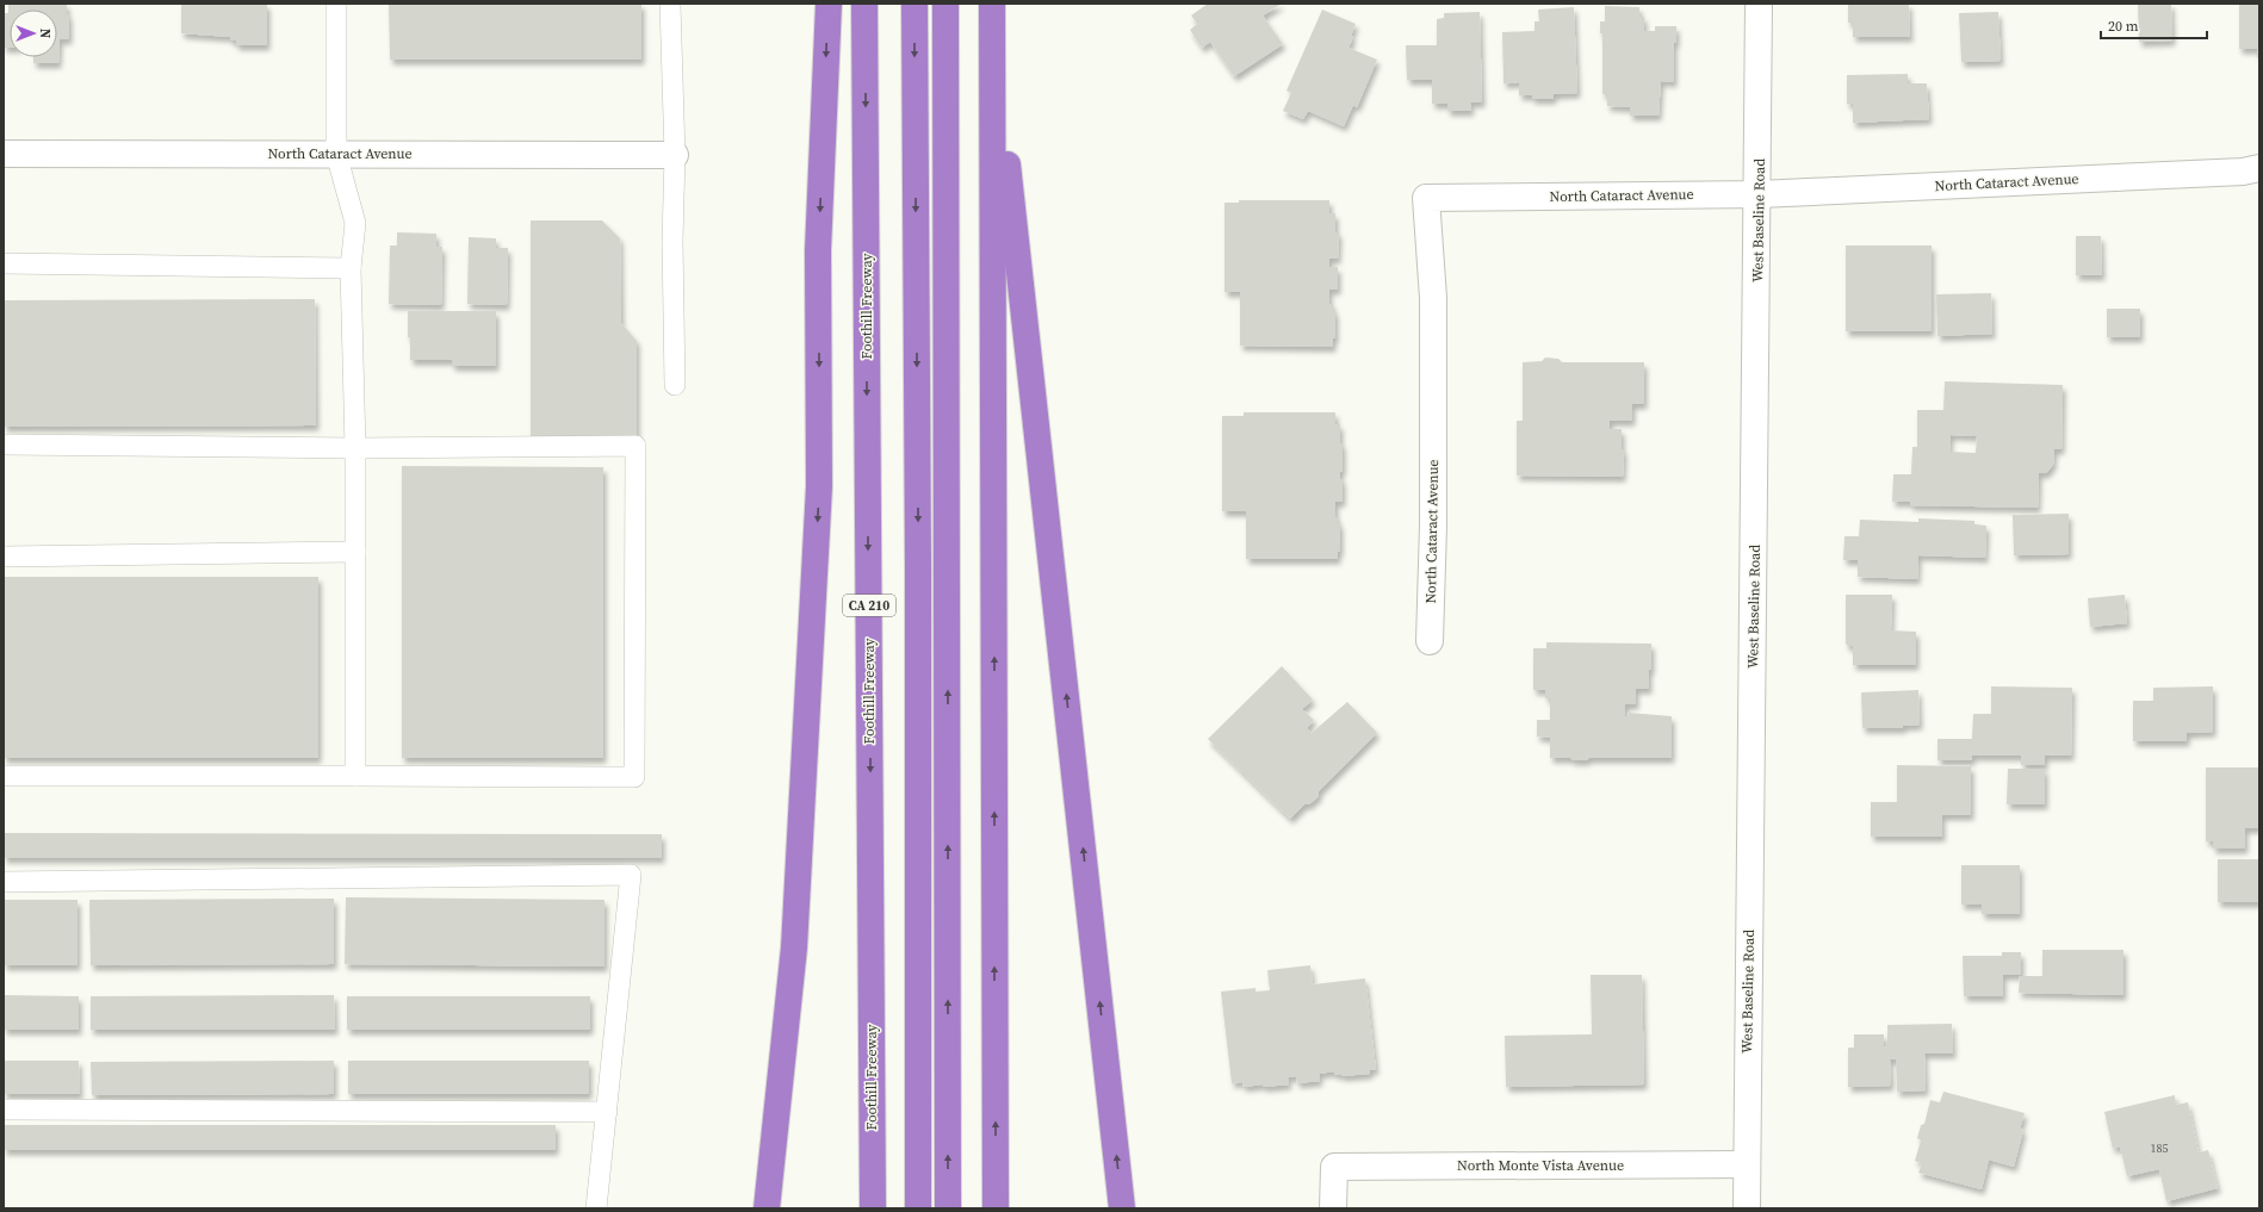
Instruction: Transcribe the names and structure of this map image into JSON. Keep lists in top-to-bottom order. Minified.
{"streets":{"highway":["Foothill Freeway","CA 210"],"street":["North Cataract Avenue","West Baseline Road","North Monte Vista Avenue"]},"crossings":[["North Cataract Avenue","West Baseline Road"],["West Baseline Road","North Monte Vista Avenue"]],"house_numbers":["185"],"scale_bar":"20 m","north":"right"}
